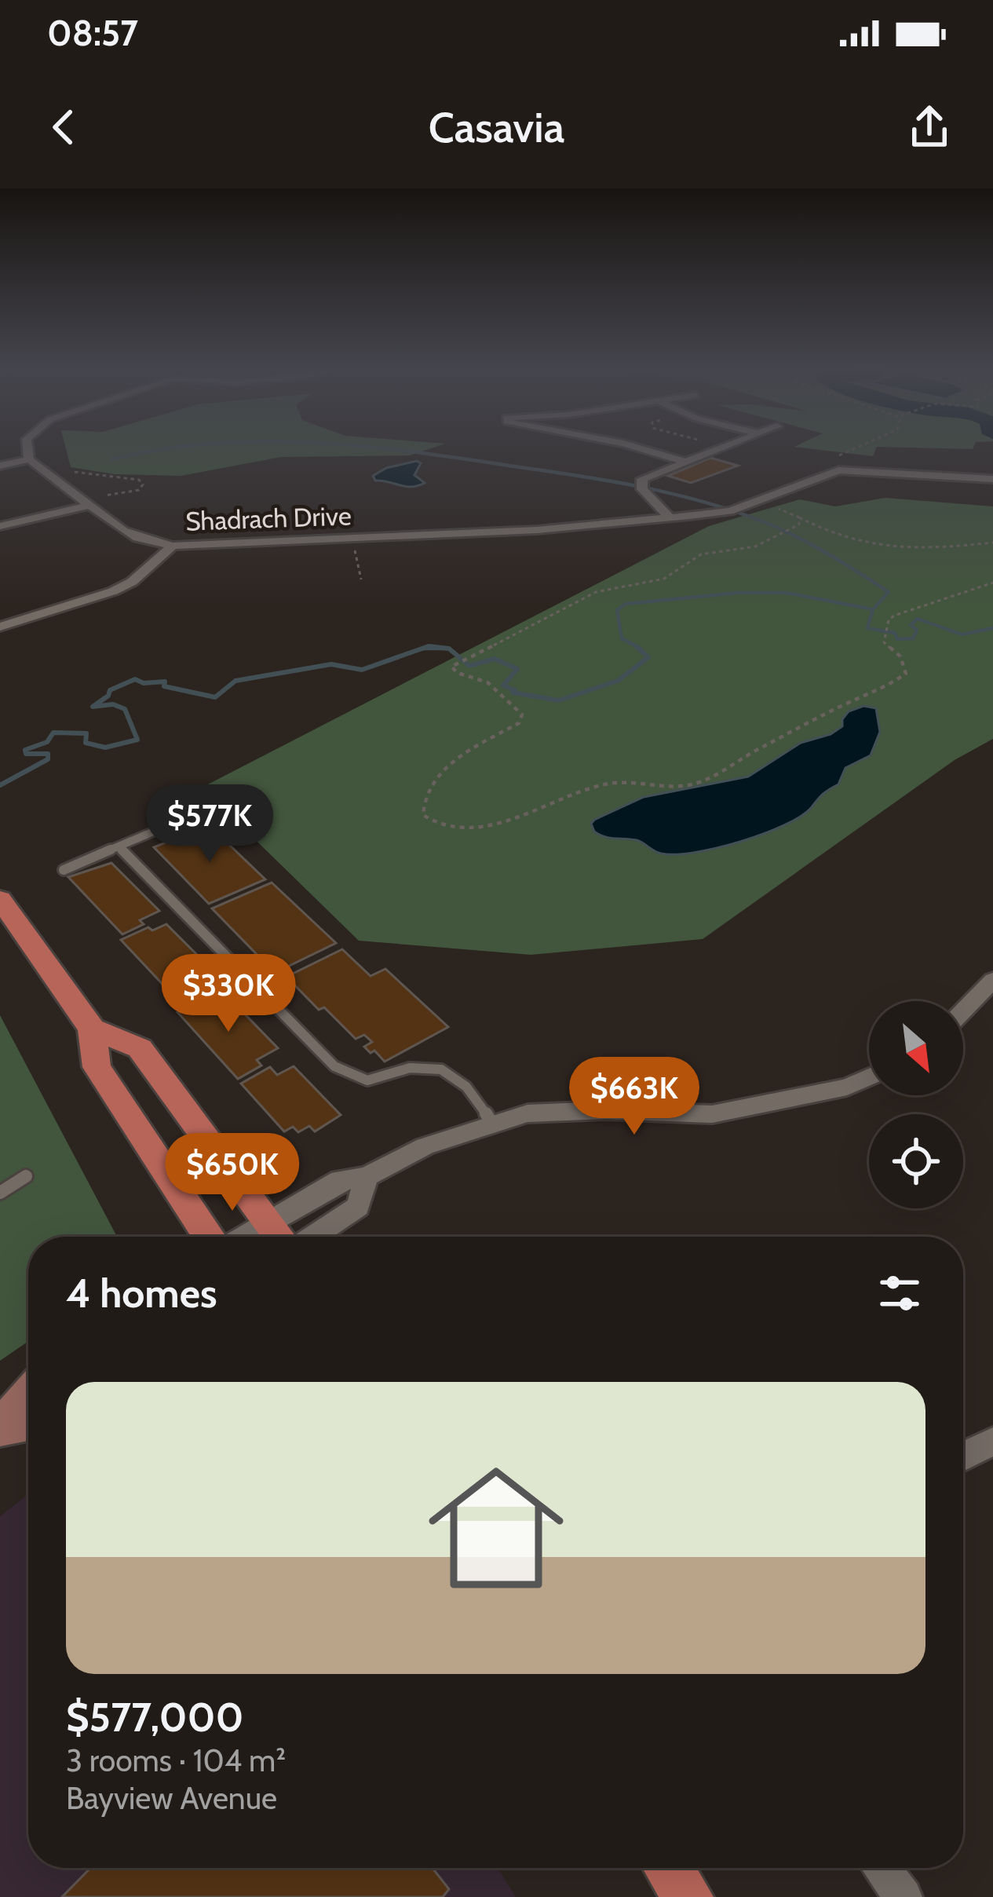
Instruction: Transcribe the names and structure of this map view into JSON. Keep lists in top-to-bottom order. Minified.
{"streets":{"street":["Shadrach Drive"]},"north":"bottom right","page":{"status":"08:57","header":"Casavia","price":["$577K","$330K","$663K","$650K"],"heading":"4 homes","list":[{"name":"$577,000","note":"3 rooms · 104 m² · Bayview Avenue"}]}}
